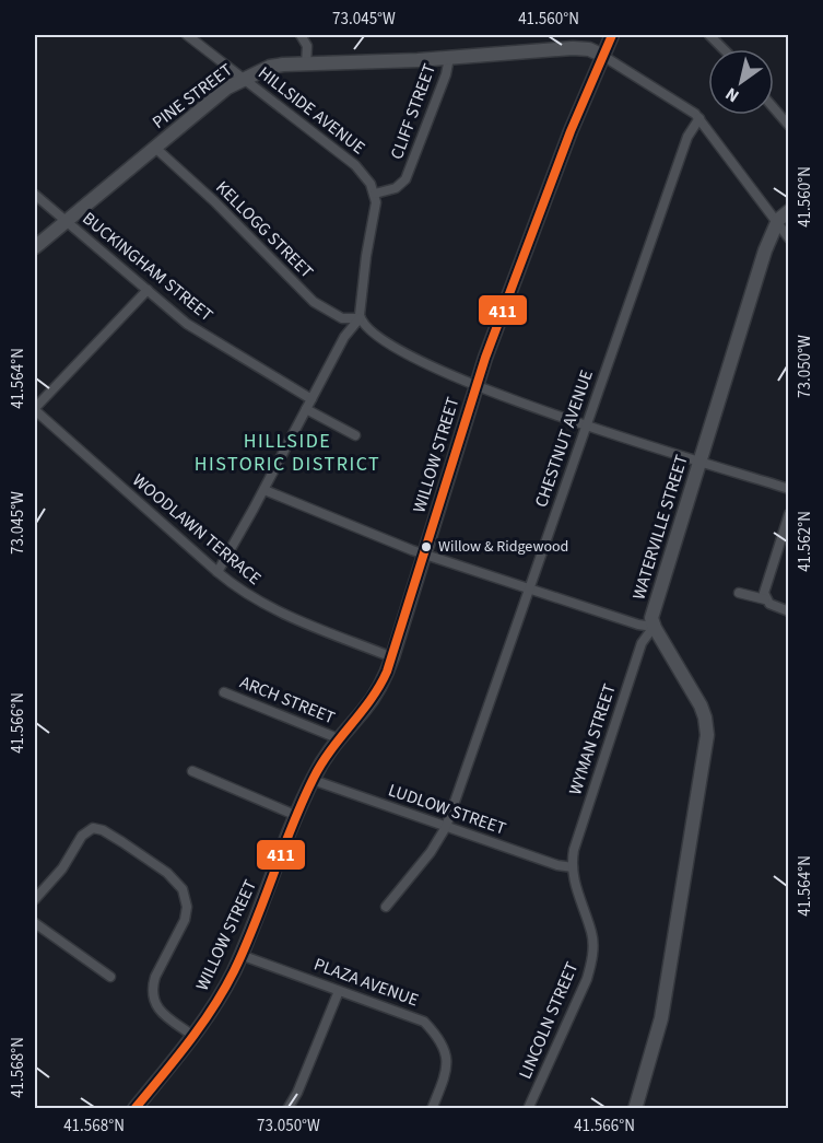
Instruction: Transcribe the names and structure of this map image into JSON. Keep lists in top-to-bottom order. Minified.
{"streets":{"street":["PINE STREET","HILLSIDE AVENUE","CLIFF STREET","KELLOGG STREET","BUCKINGHAM STREET","CHESTNUT AVENUE","WILLOW STREET","WATERVILLE STREET","WOODLAWN TERRACE","ARCH STREET","WYMAN STREET","LUDLOW STREET","PLAZA AVENUE","LINCOLN STREET"]},"crossings":[["PINE STREET","HILLSIDE AVENUE"],["PINE STREET","CLIFF STREET"],["PINE STREET","KELLOGG STREET"],["PINE STREET","BUCKINGHAM STREET"],["PINE STREET","WILLOW STREET"],["HILLSIDE AVENUE","CLIFF STREET"],["CHESTNUT AVENUE","LUDLOW STREET"],["WILLOW STREET","WOODLAWN TERRACE"],["WILLOW STREET","ARCH STREET"],["WILLOW STREET","LUDLOW STREET"],["WILLOW STREET","PLAZA AVENUE"],["WATERVILLE STREET","WYMAN STREET"],["WYMAN STREET","LUDLOW STREET"],["WYMAN STREET","LINCOLN STREET"],["LUDLOW STREET","LINCOLN STREET"]],"districts":["HILLSIDE HISTORIC DISTRICT"],"places":["Willow & Ridgewood"],"lines":["transit line 411"],"north":"bottom left","coordinates":["73.045°W","41.560°N","73.050°W","41.564°N","41.562°N","41.566°N","41.568°N"]}
